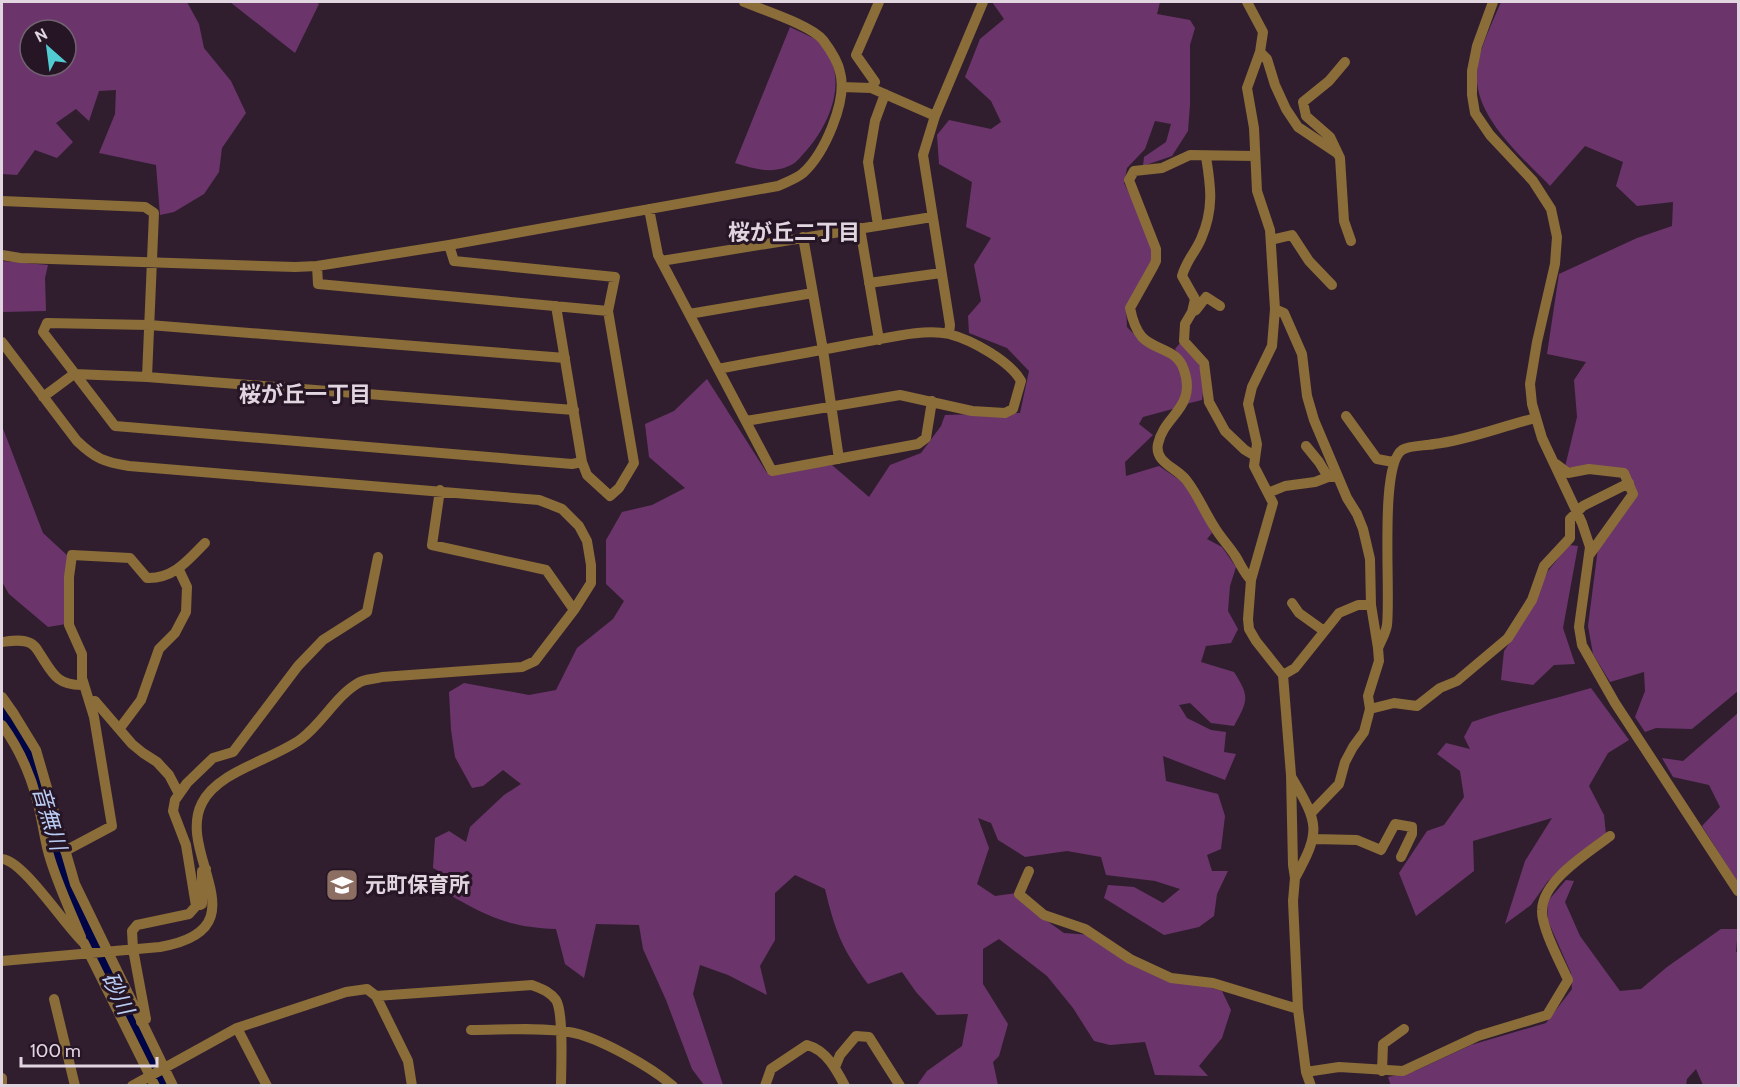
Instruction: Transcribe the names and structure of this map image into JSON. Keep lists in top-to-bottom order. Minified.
{"districts":["桜が丘二丁目","桜が丘一丁目"],"water":["音無川","砂川"],"places":{"school or university":["元町保育所"]},"scale_bar":"100 m","north":"top left"}
